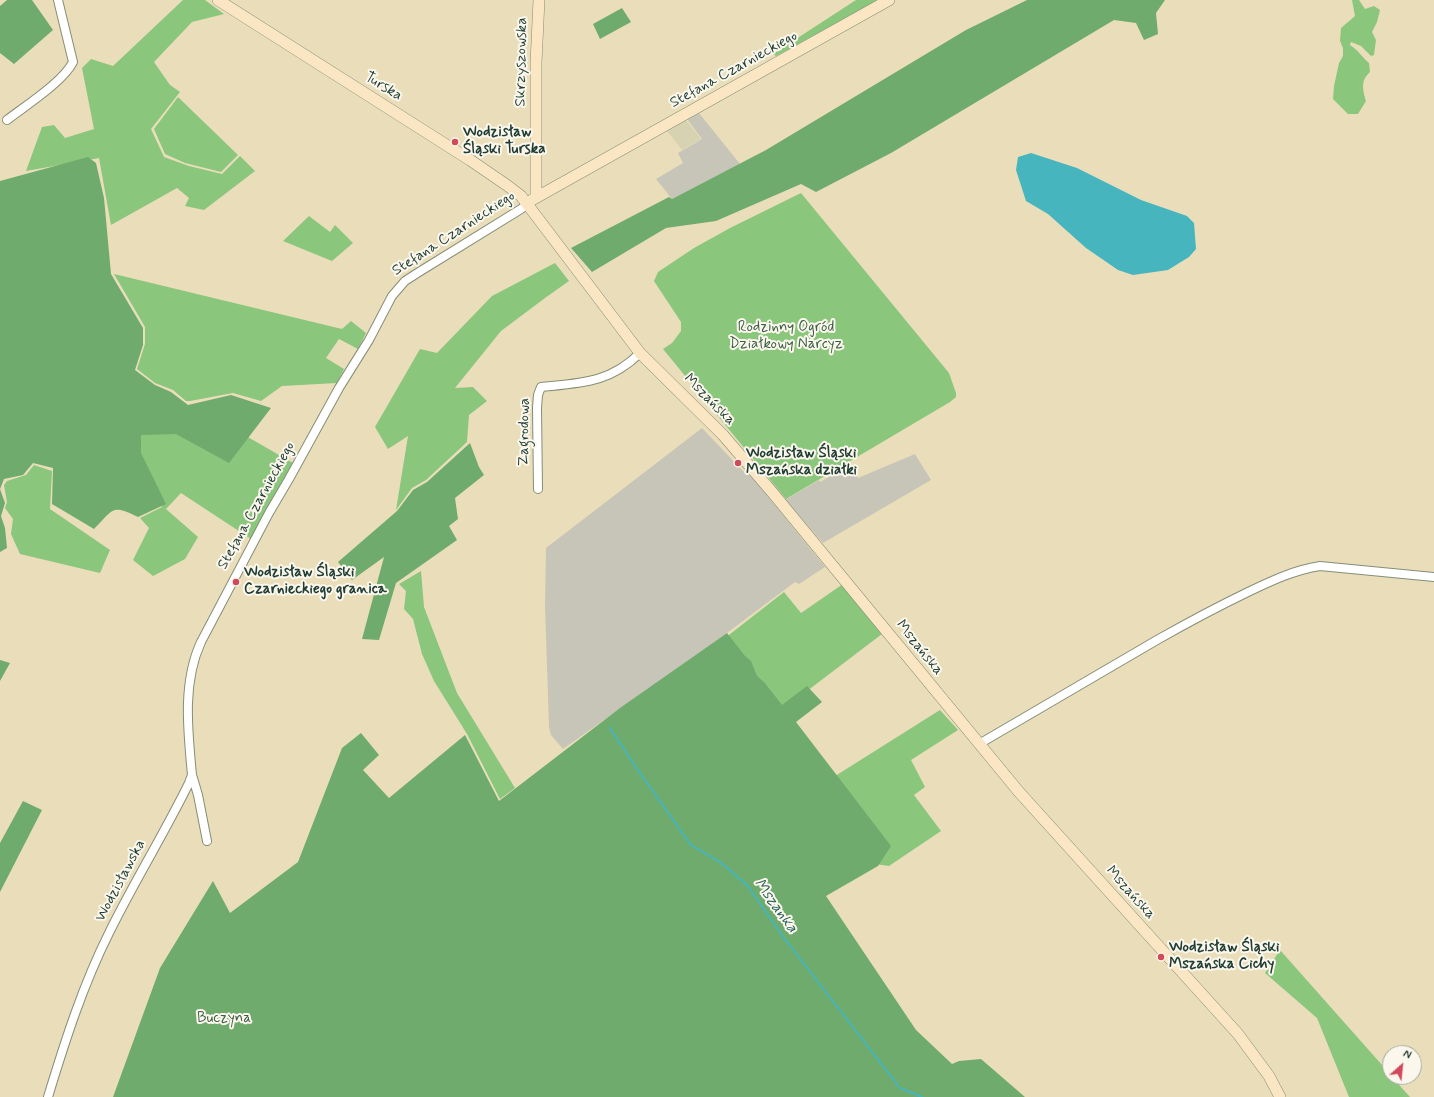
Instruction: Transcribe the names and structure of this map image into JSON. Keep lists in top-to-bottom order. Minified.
{"streets":{"street":["Skrzyszowska","Stefana Czarnieckiego","Turska","Mszańska","Zagrodowa","Wodzisławska"]},"crossings":[["Skrzyszowska","Stefana Czarnieckiego"],["Skrzyszowska","Turska"],["Stefana Czarnieckiego","Turska"],["Stefana Czarnieckiego","Wodzisławska"],["Turska","Mszańska"],["Mszańska","Zagrodowa"]],"water":["Mszanka"],"parks":["Rodzinny Ogród Działkowy Narcyz","Buczyna"],"places":["Wodzisław Śląski Turska","Wodzisław Śląski Mszańska działki","Wodzisław Śląski Czarnieckiego granica","Wodzisław Śląski Mszańska Cichy"],"north":"top right"}
